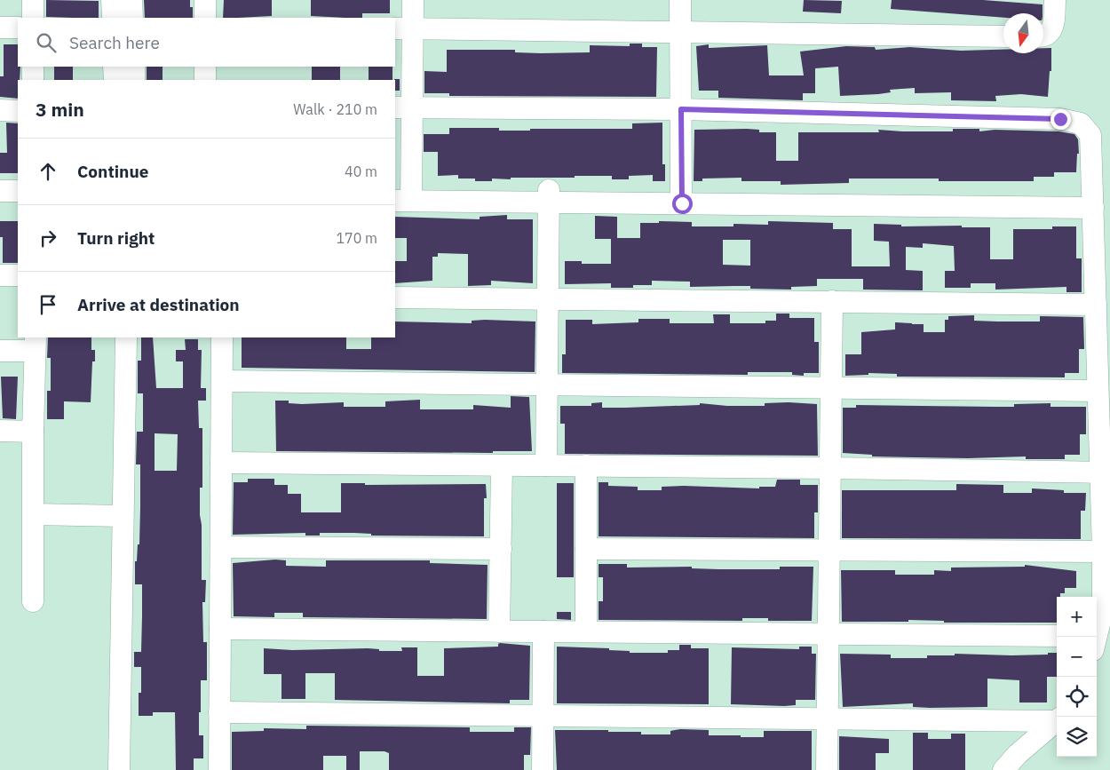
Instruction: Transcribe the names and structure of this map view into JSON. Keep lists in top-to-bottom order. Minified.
{"north":"bottom","page":{"search":"Search here","heading":["3 min","Walk · 210 m"],"list":[["Continue","40 m"],["Turn right","170 m"],"Arrive at destination"],"map_buttons":["+","−"]}}
